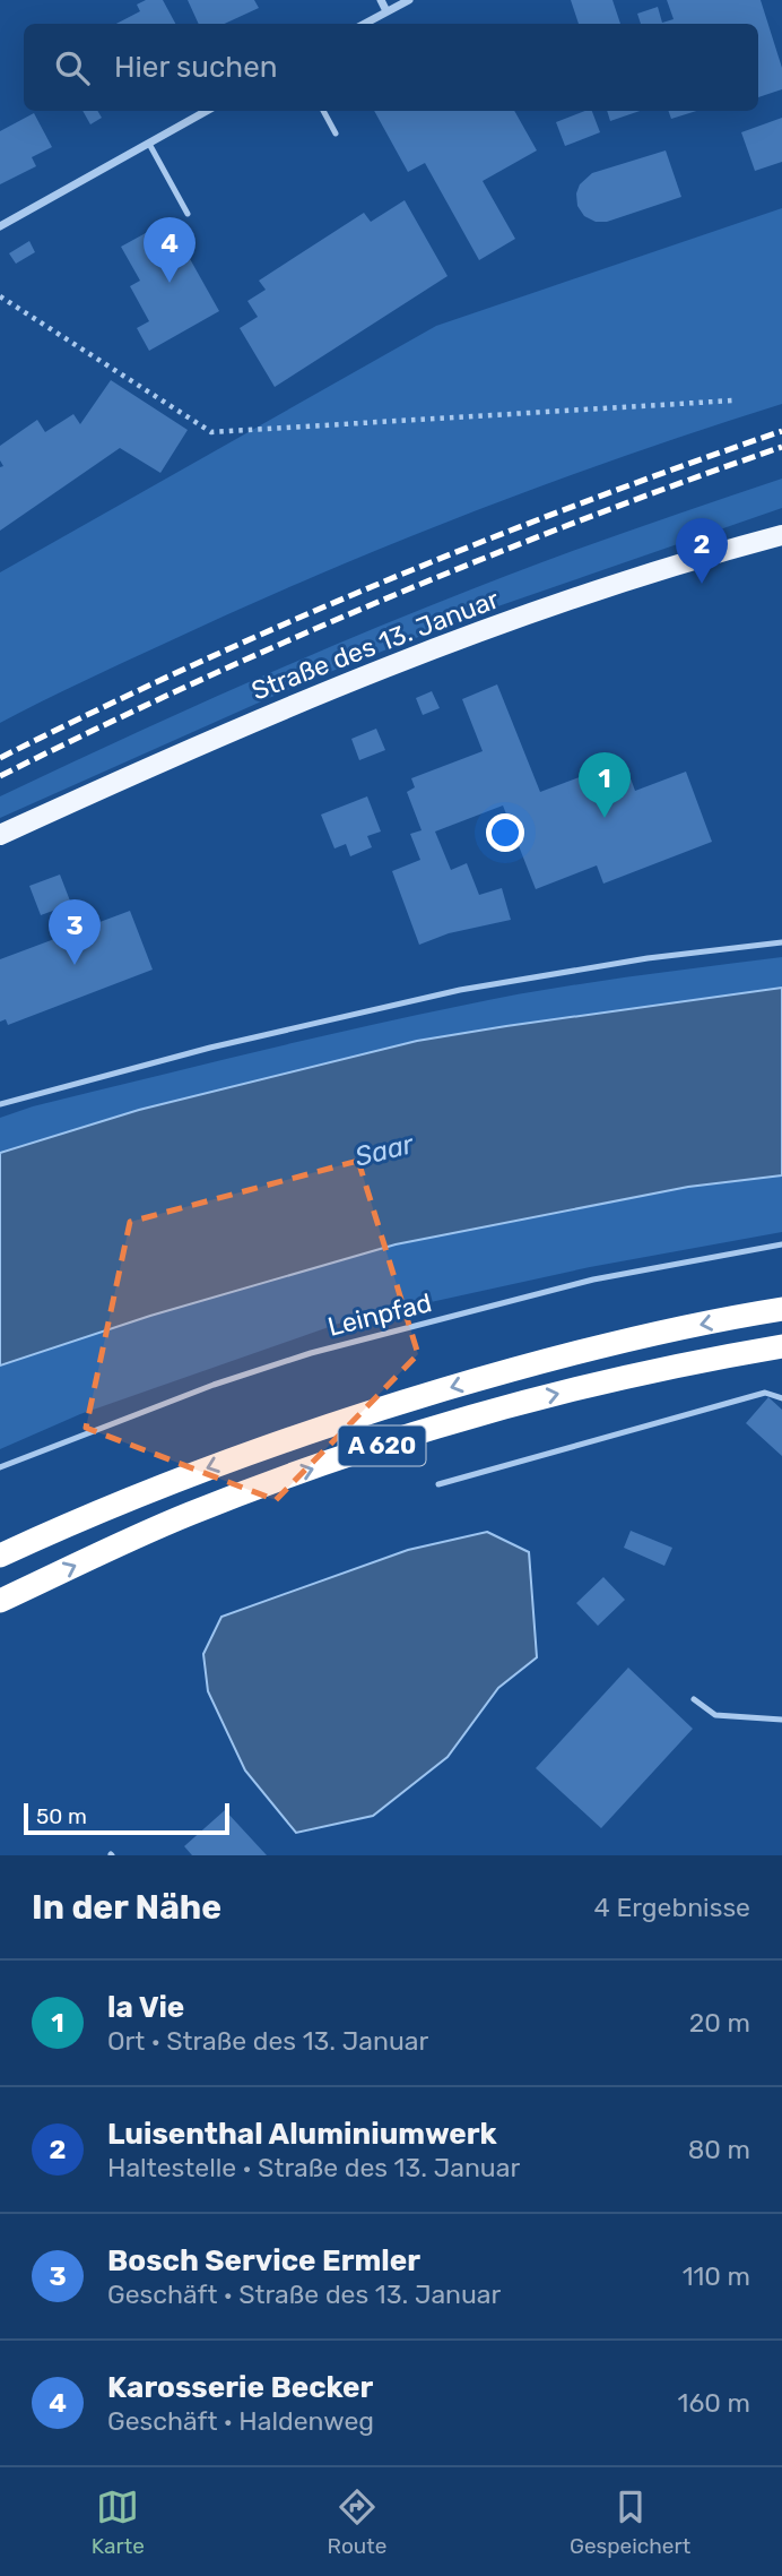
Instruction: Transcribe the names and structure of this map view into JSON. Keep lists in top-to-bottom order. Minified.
{"streets":{"highway":["A 620"],"main road":["Straße des 13. Januar"],"lane":["Leinpfad"]},"water":["Saar"],"scale_bar":"50 m","page":{"search":"Hier suchen","pins":["4","2","1","3"],"scale":"50 m","heading":["In der Nähe","4 Ergebnisse"],"list":[{"mark":"1","name":"la Vie","note":"Ort · Straße des 13. Januar","value":"20 m"},{"mark":"2","name":"Luisenthal Aluminiumwerk","note":"Haltestelle · Straße des 13. Januar","value":"80 m"},{"mark":"3","name":"Bosch Service Ermler","note":"Geschäft · Straße des 13. Januar","value":"110 m"},{"mark":"4","name":"Karosserie Becker","note":"Geschäft · Haldenweg","value":"160 m"}],"nav":["Karte","Route","Gespeichert"]}}
